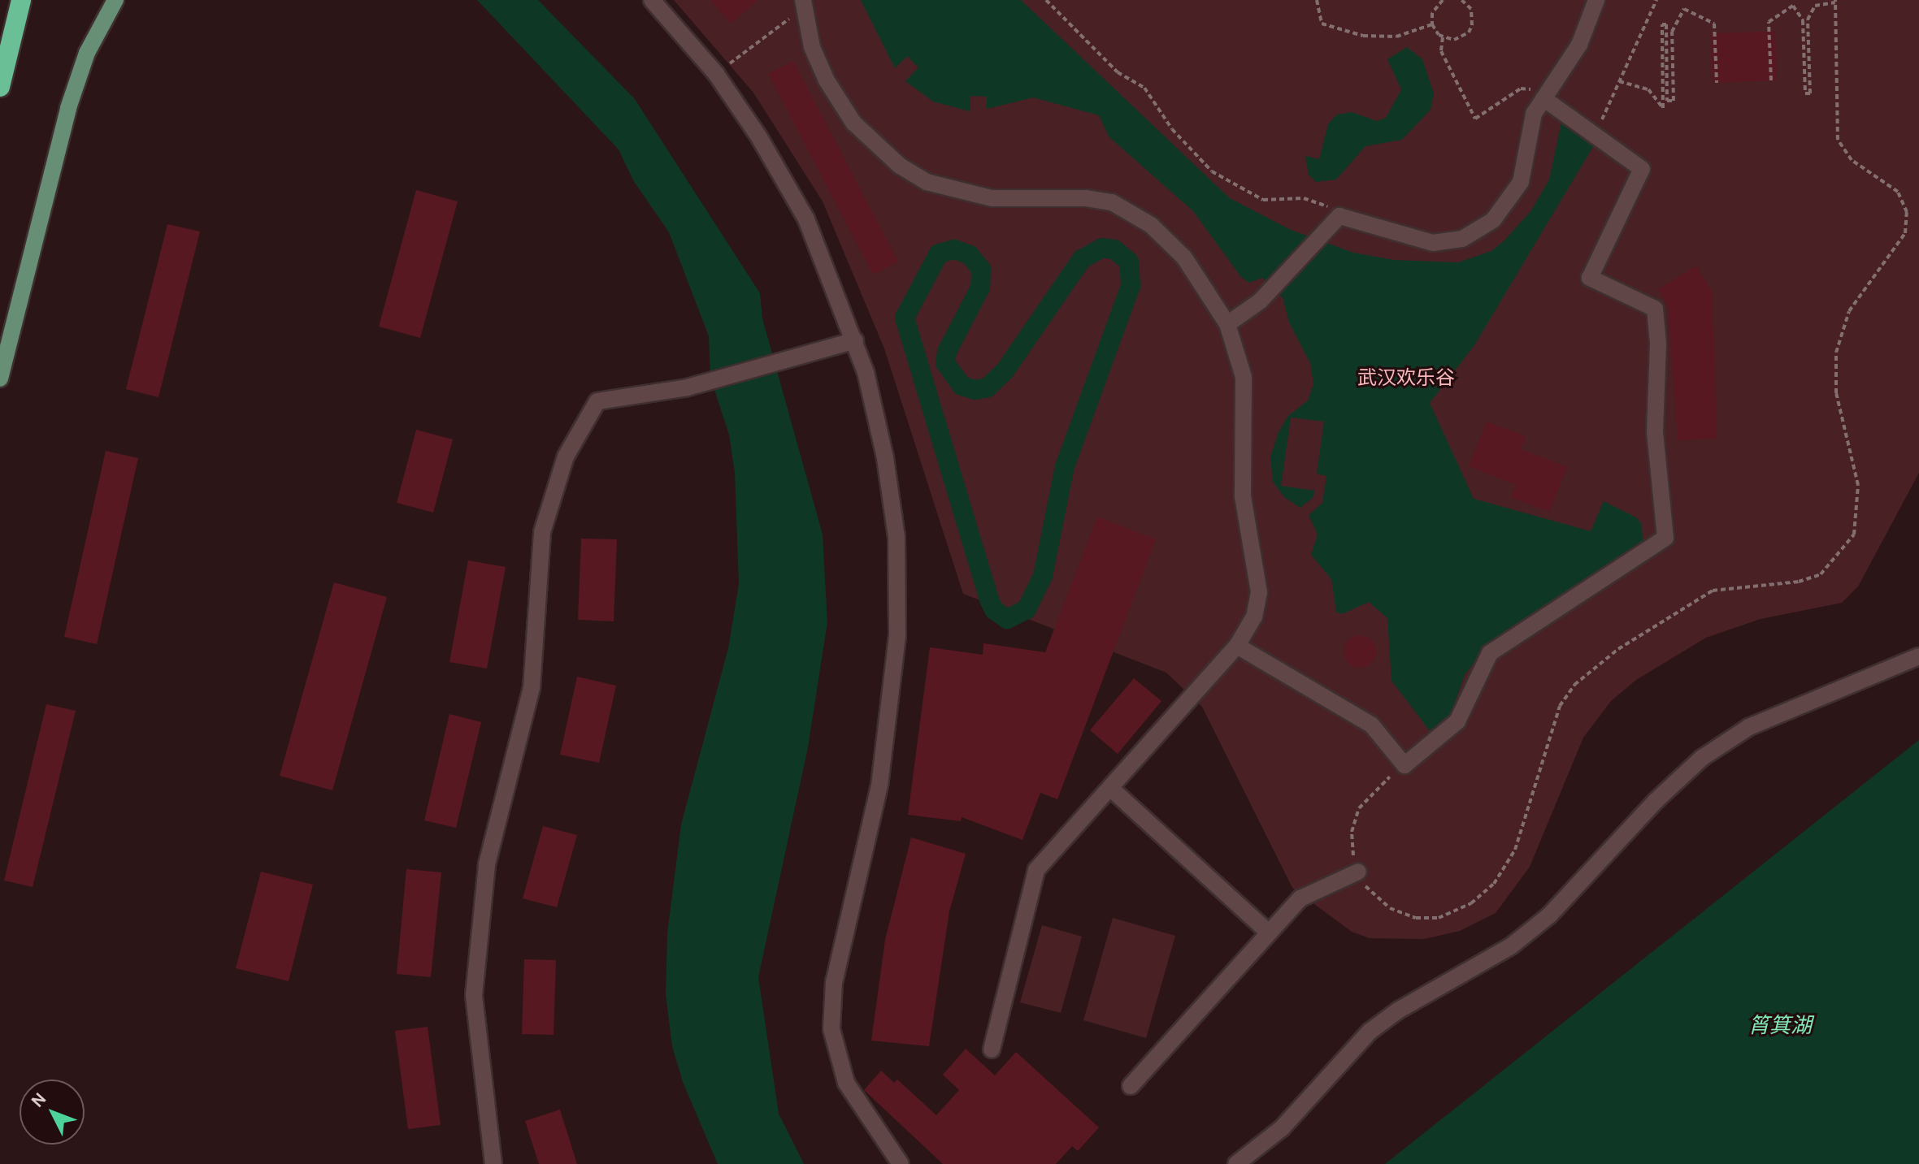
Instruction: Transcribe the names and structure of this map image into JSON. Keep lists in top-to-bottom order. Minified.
{"water":["筲箕湖"],"parks":["武汉欢乐谷"],"north":"top left"}
